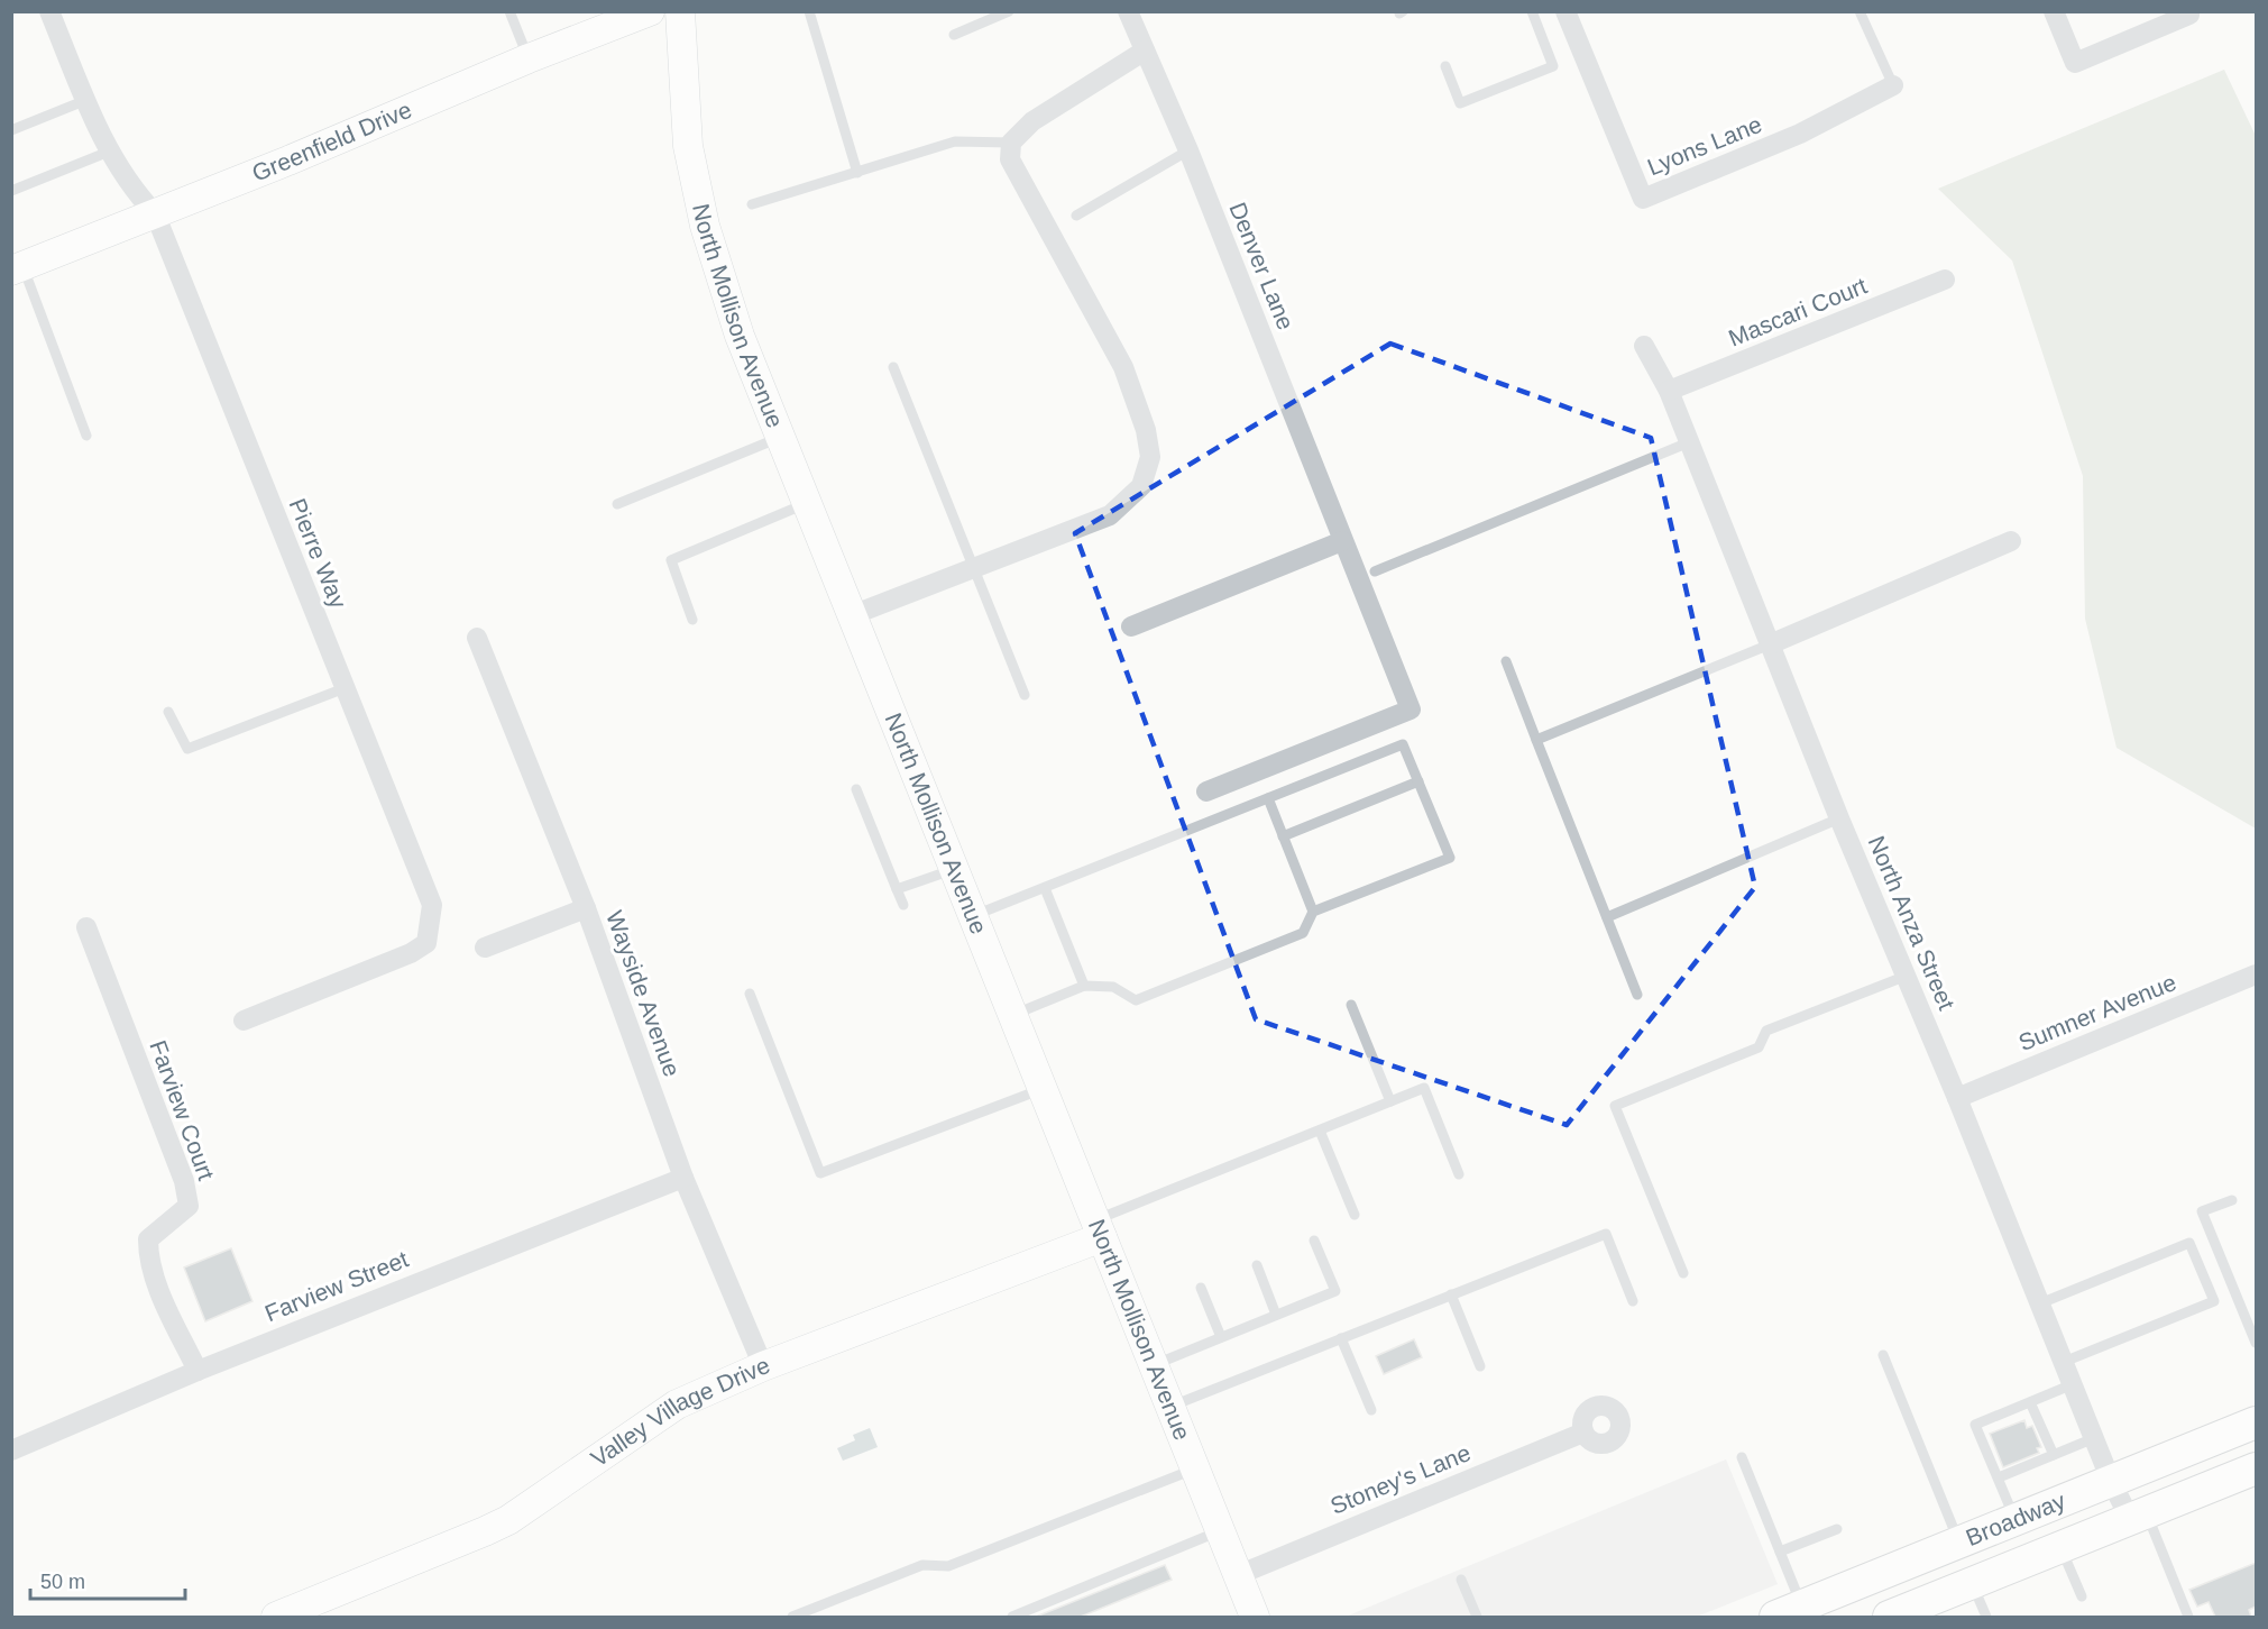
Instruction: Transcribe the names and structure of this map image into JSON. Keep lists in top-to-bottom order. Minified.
{"streets":{"main road":["Greenfield Drive","North Mollison Avenue","Valley Village Drive","Broadway"],"street":["Lyons Lane","Denver Lane","Mascari Court","Pierre Way","North Anza Street","Wayside Avenue","Sumner Avenue","Farview Court","Farview Street","Stoney's Lane"]},"crossings":[["Greenfield Drive","Pierre Way"],["Mascari Court","North Anza Street"],["North Mollison Avenue","Valley Village Drive"],["North Mollison Avenue","Stoney's Lane"],["North Anza Street","Sumner Avenue"],["North Anza Street","Broadway"],["Wayside Avenue","Farview Street"],["Wayside Avenue","Valley Village Drive"],["Farview Court","Farview Street"]],"scale_bar":"50 m"}
